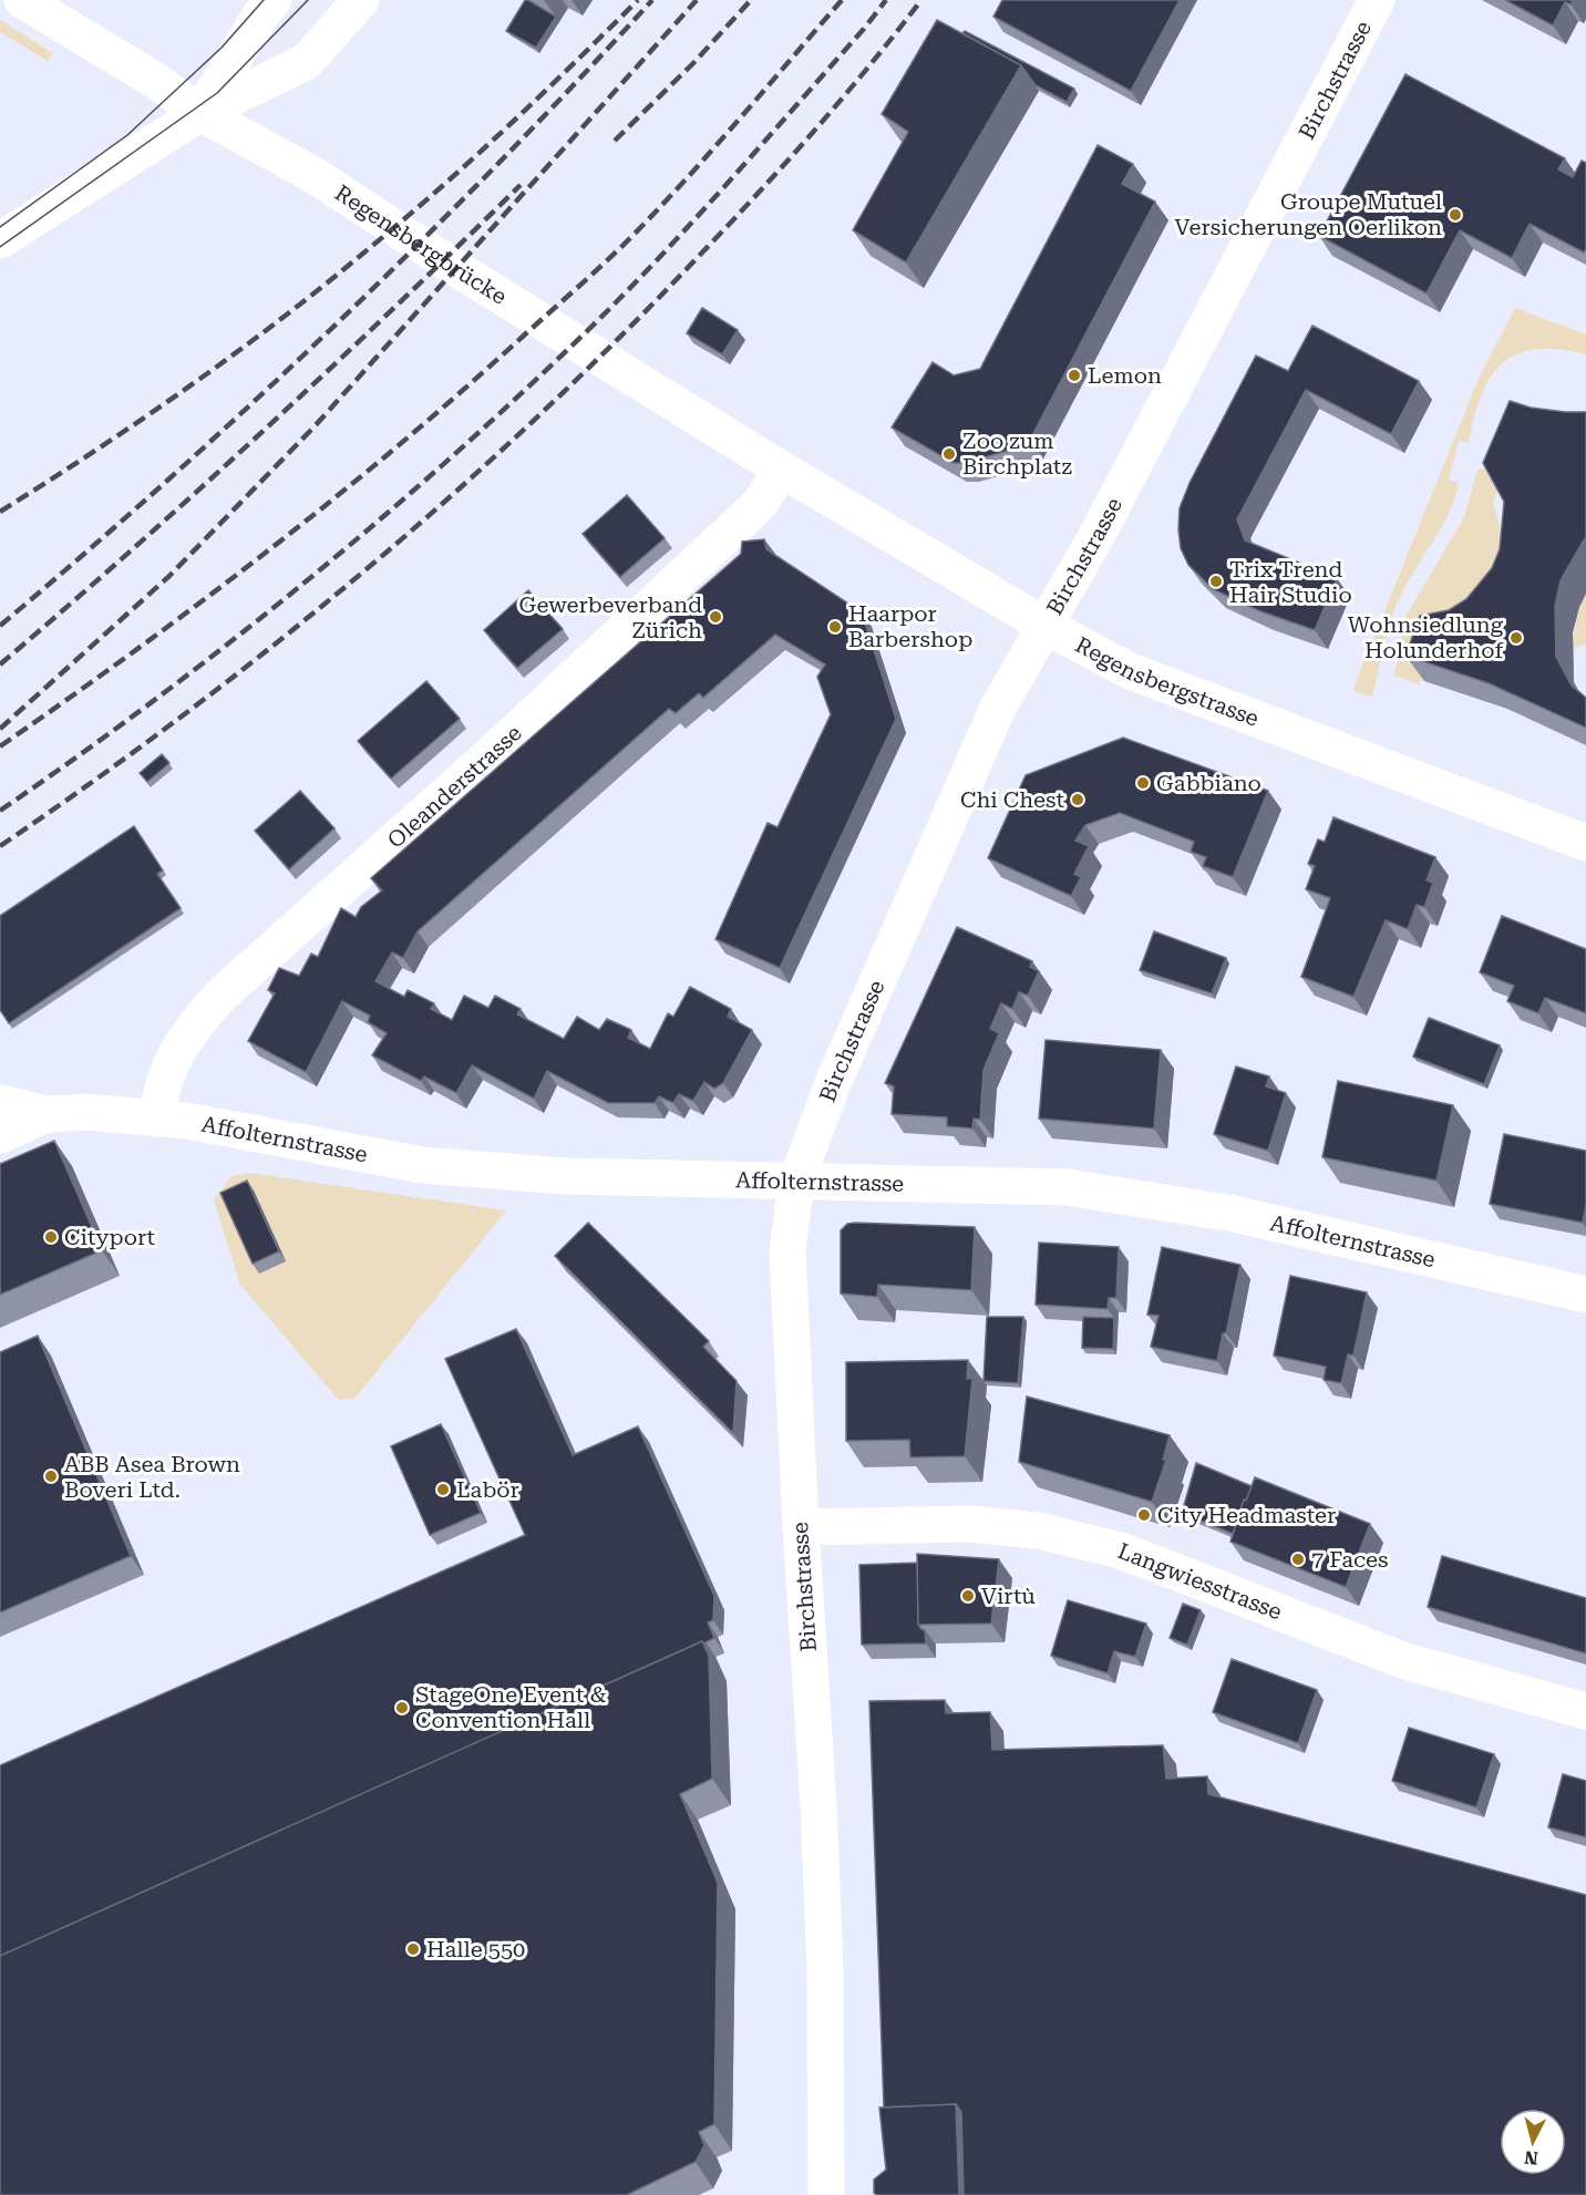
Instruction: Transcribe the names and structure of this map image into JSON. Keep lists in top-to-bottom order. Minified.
{"streets":{"street":["Birchstrasse","Regensbergbrücke","Regensbergstrasse","Oleanderstrasse","Affolternstrasse","Langwiesstrasse"]},"crossings":[["Birchstrasse","Regensbergstrasse"],["Birchstrasse","Affolternstrasse"],["Birchstrasse","Langwiesstrasse"],["Regensbergbrücke","Regensbergstrasse"],["Regensbergstrasse","Oleanderstrasse"],["Oleanderstrasse","Affolternstrasse"]],"places":["Groupe Mutuel Versicherungen Oerlikon","Lemon","Zoo zum Birchplatz","Trix Trend Hair Studio","Gewerbeverband Zürich","Haarpor Barbershop","Wohnsiedlung Holunderhof","Gabbiano","Chi Chest","Cityport","ABB Asea Brown Boveri Ltd.","Labör","City Headmaster","7 Faces","Virtù","StageOne Event & Convention Hall","Halle 550"],"north":"bottom"}
